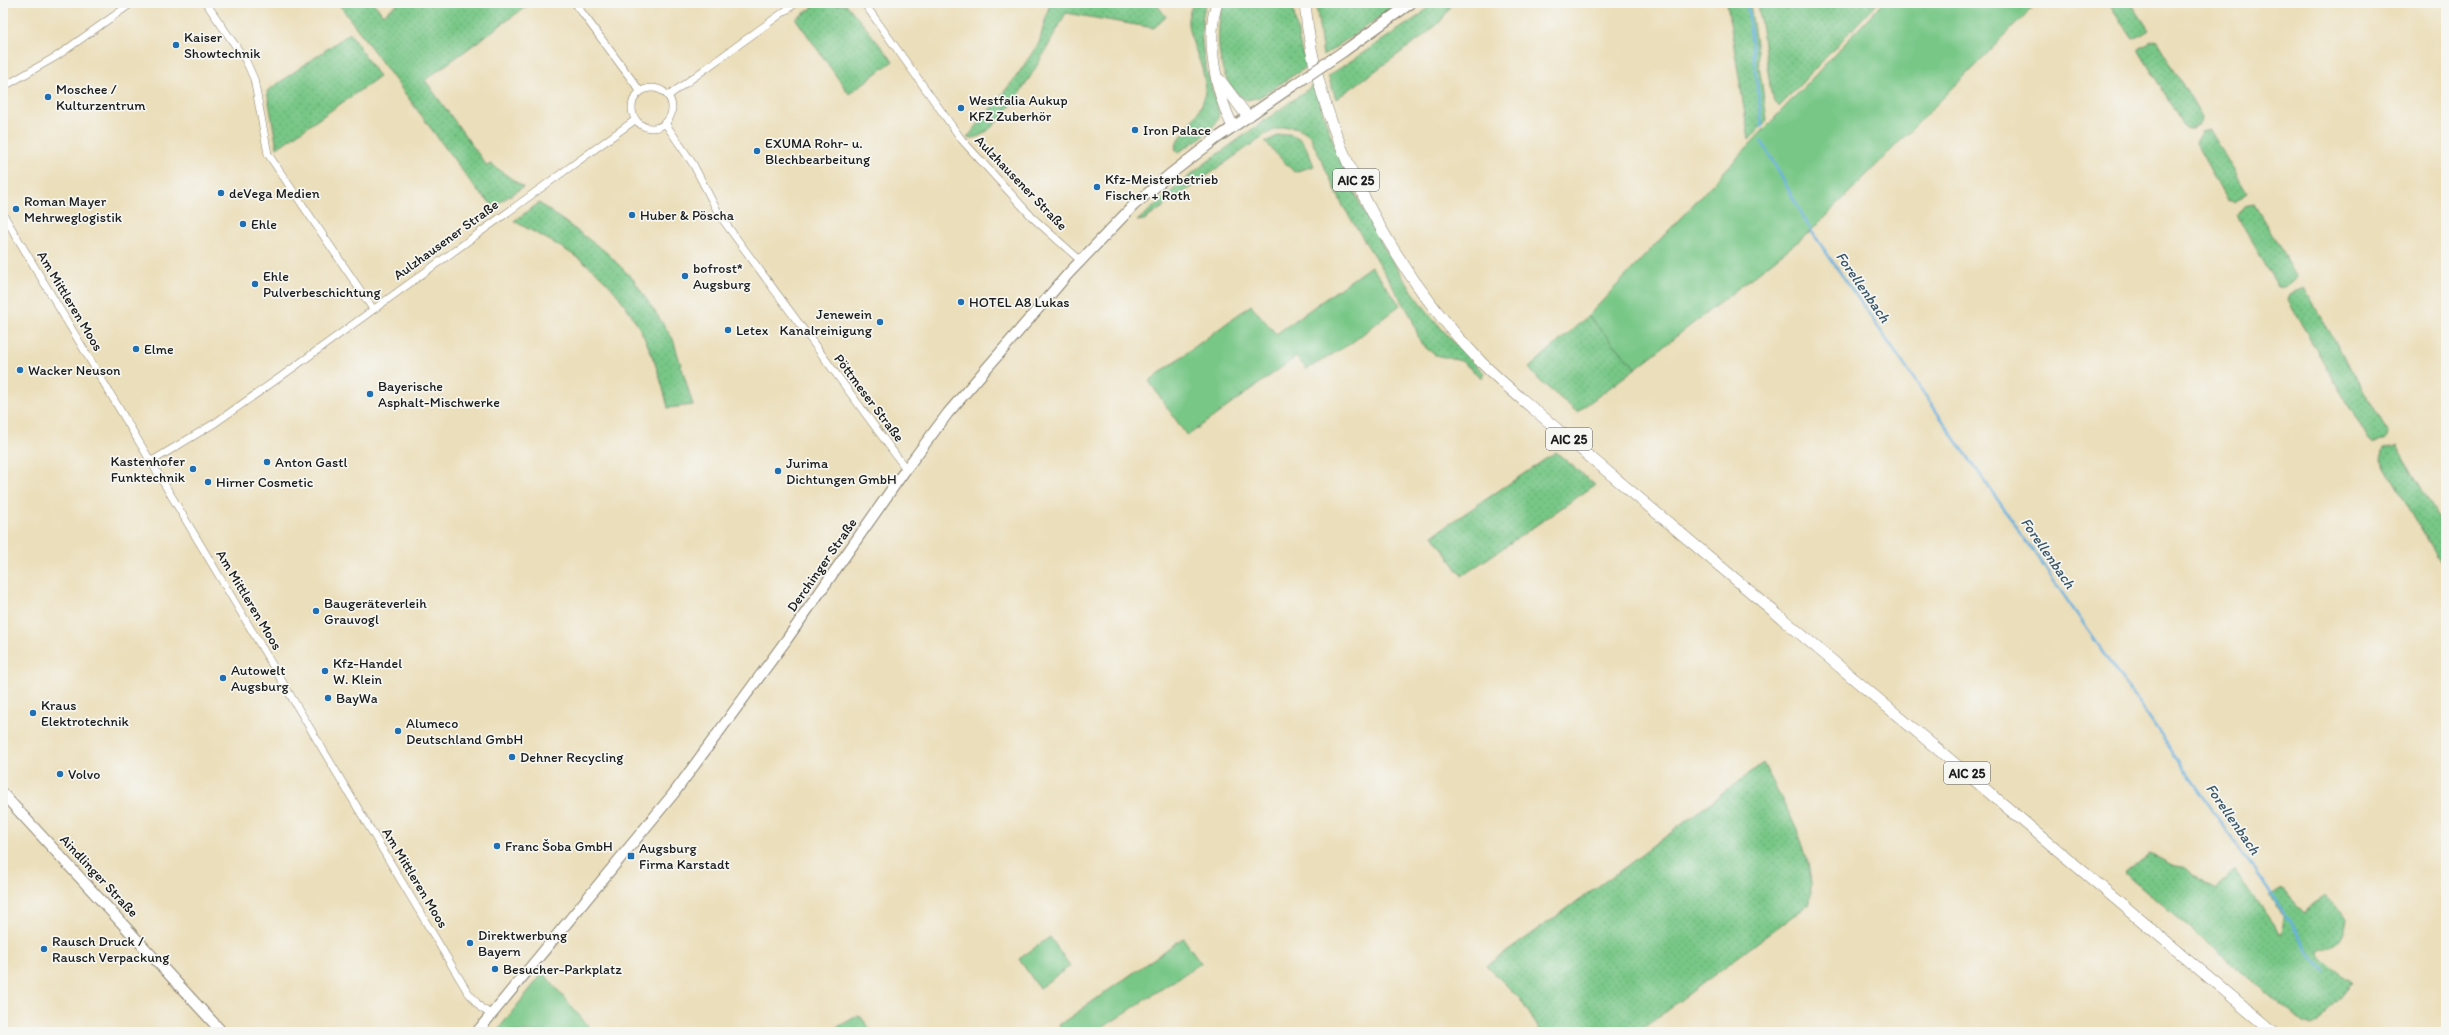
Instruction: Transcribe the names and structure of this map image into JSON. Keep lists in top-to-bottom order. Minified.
{"streets":{"main road":["AIC 25","Derchinger Straße","Aindlinger Straße"],"street":["Aulzhausener Straße","Am Mittleren Moos","Pöttmeser Straße"]},"crossings":[["Aulzhausener Straße","Am Mittleren Moos"],["Aulzhausener Straße","Pöttmeser Straße"],["Aulzhausener Straße","Derchinger Straße"],["Am Mittleren Moos","Derchinger Straße"],["Pöttmeser Straße","Derchinger Straße"]],"water":["Forellenbach"],"places":{"other":["Kaiser Showtechnik","Moschee / Kulturzentrum","Westfalia Aukup KFZ Zuberhör","Iron Palace","EXUMA Rohr- u. Blechbearbeitung","Kfz-Meisterbetrieb Fischer + Roth","deVega Medien","Roman Mayer Mehrweglogistik","Huber & Pöscha","Ehle","bofrost* Augsburg","Ehle Pulverbeschichtung","HOTEL A8 Lukas","Jenewein Kanalreinigung","Letex","Elme","Wacker Neuson","Bayerische Asphalt-Mischwerke","Anton Gastl","Kastenhofer Funktechnik","Jurima Dichtungen GmbH","Hirner Cosmetic","Baugeräteverleih Grauvogl","Kfz-Handel W. Klein","Autowelt Augsburg","BayWa","Kraus Elektrotechnik","Alumeco Deutschland GmbH","Dehner Recycling","Volvo","Franc Šoba GmbH","Direktwerbung Bayern","Rausch Druck / Rausch Verpackung","Besucher-Parkplatz"],"transit":["Augsburg Firma Karstadt"]}}
